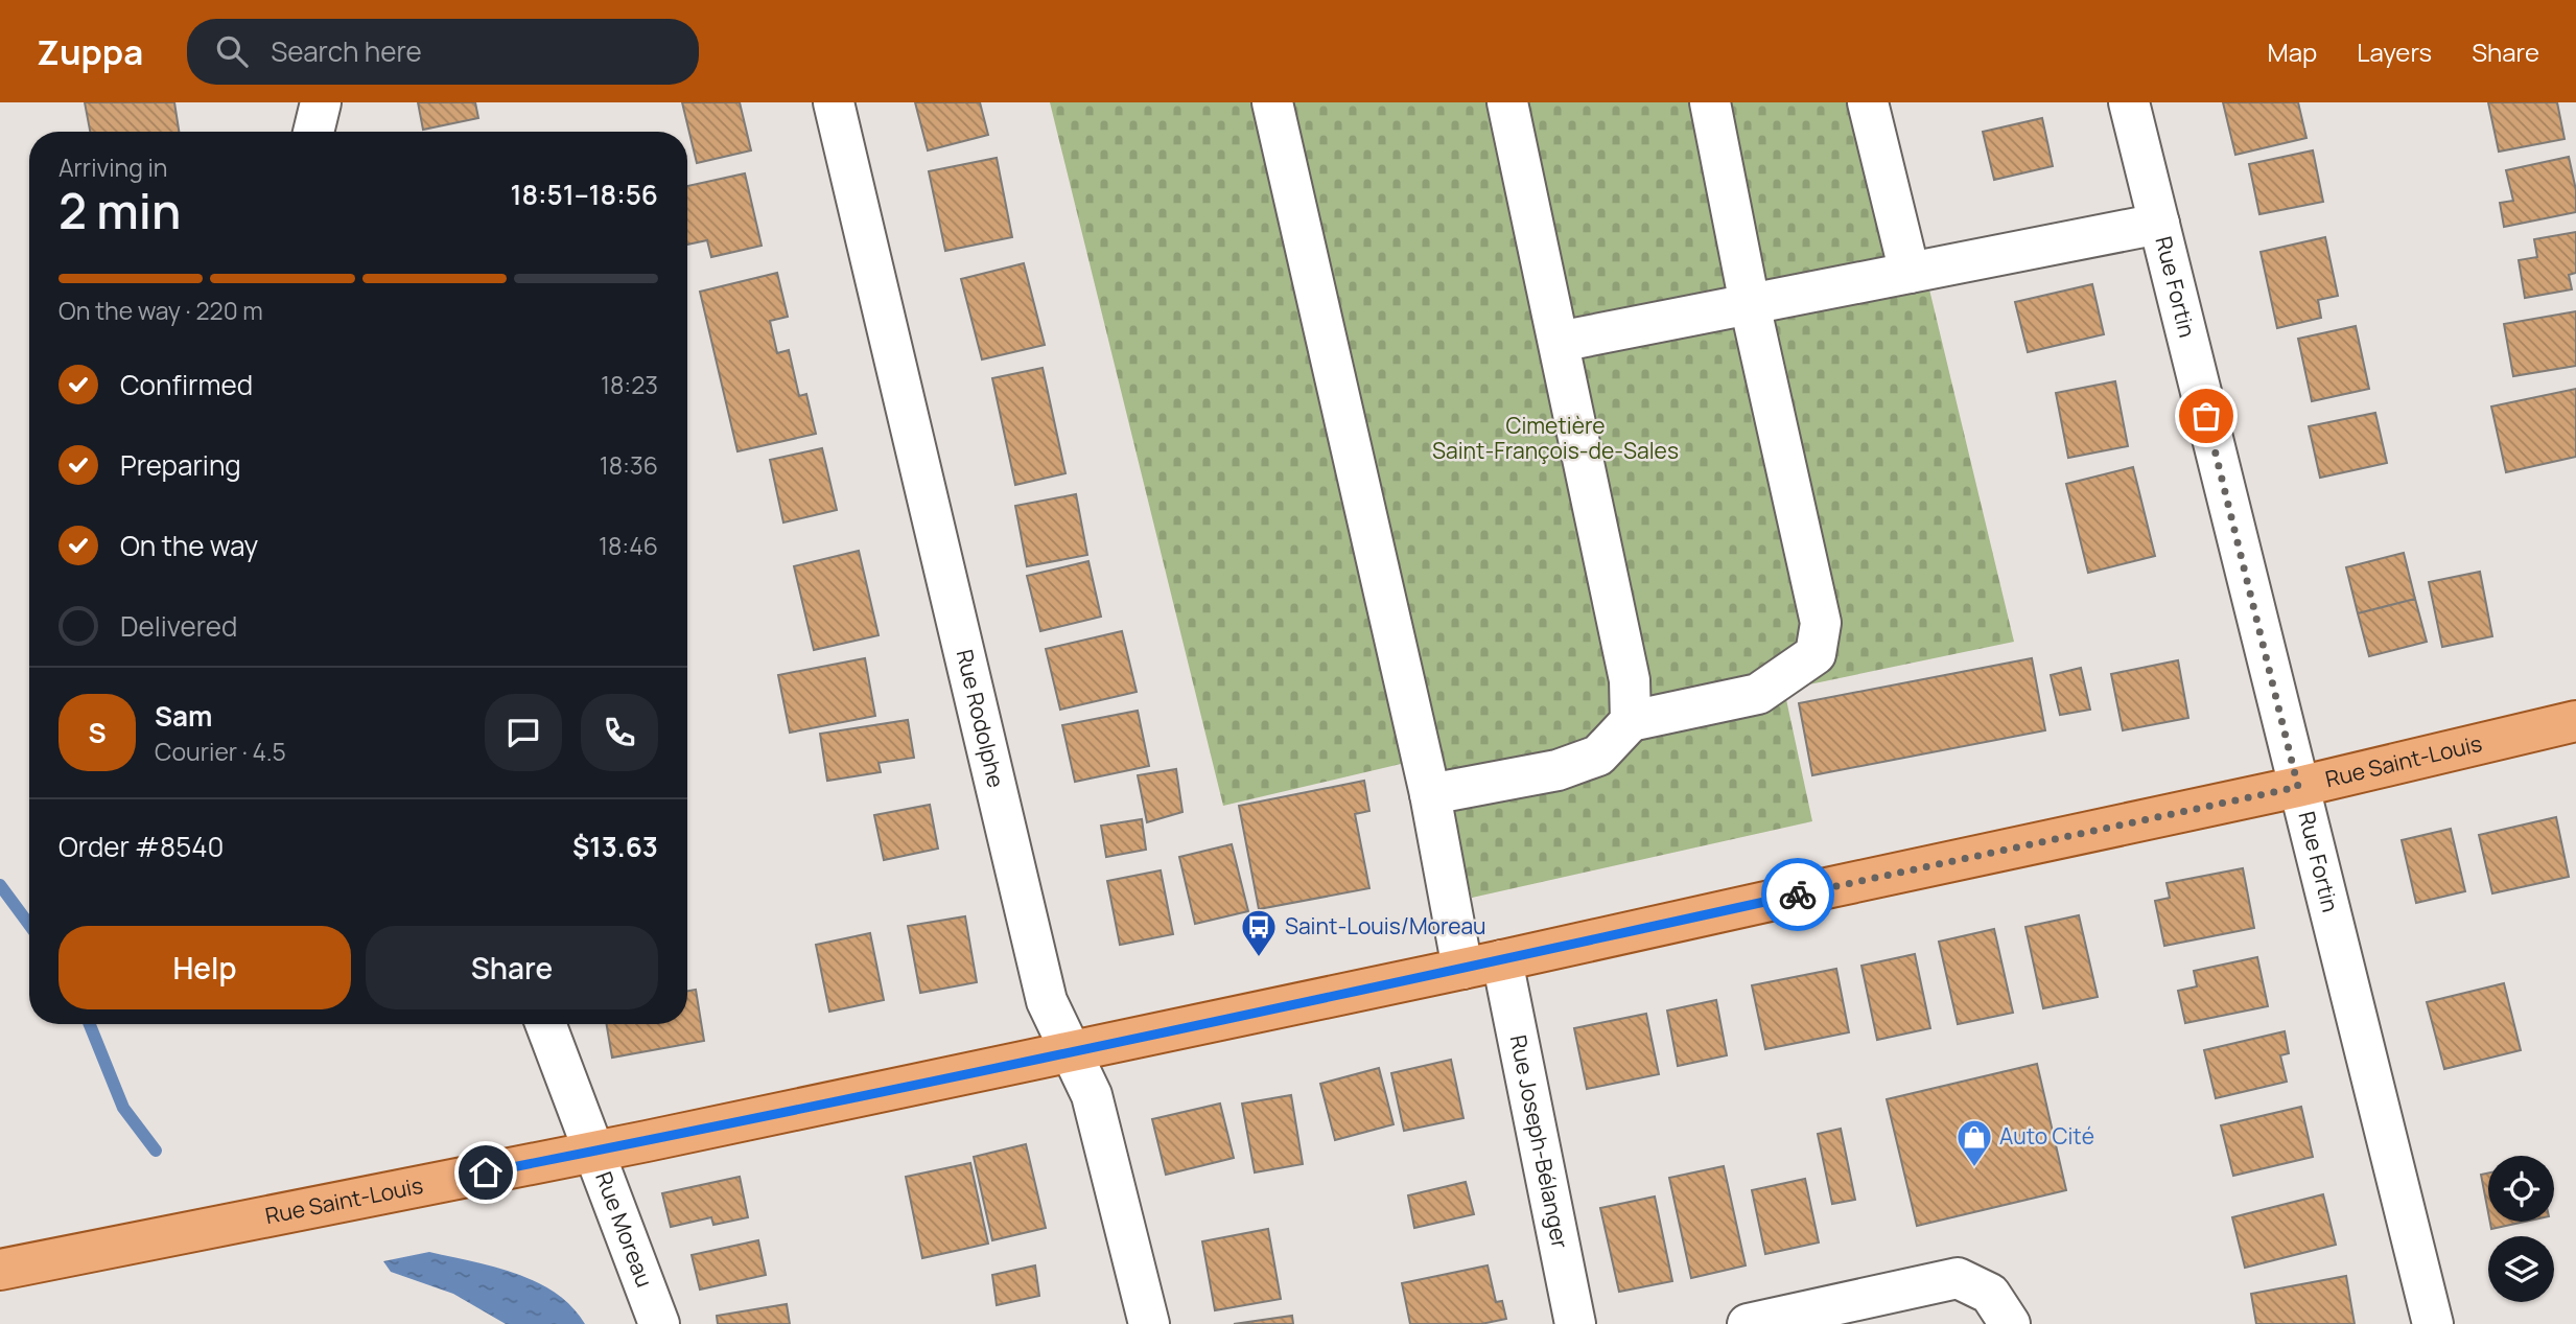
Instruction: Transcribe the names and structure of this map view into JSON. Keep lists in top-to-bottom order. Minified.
{"streets":{"main road":["Rue Saint-Louis"],"street":["Rue Fortin","Rue Rodolphe","Rue Joseph-Bélanger","Rue Moreau"]},"crossings":[["Rue Fortin","Rue Saint-Louis"],["Rue Rodolphe","Rue Saint-Louis"],["Rue Saint-Louis","Rue Joseph-Bélanger"],["Rue Saint-Louis","Rue Moreau"]],"parks":["Cimetière Saint-François-de-Sales"],"places":{"bus stop":["Saint-Louis/Moreau"],"shop":["Auto Cité"]},"page":{"header":"Zuppa","search":"Search here","nav":["Map","Layers","Share"],"heading":["2 min","Arriving in","18:51–18:56"],"panel":["Sam","Courier · 4.5","Order #8540","$13.63"],"bar":"On the way · 220 m","list":[["Confirmed","18:23"],["Preparing","18:36"],["On the way","18:46"],"Delivered"],"round":"S","buttons":["Help","Share"]}}
